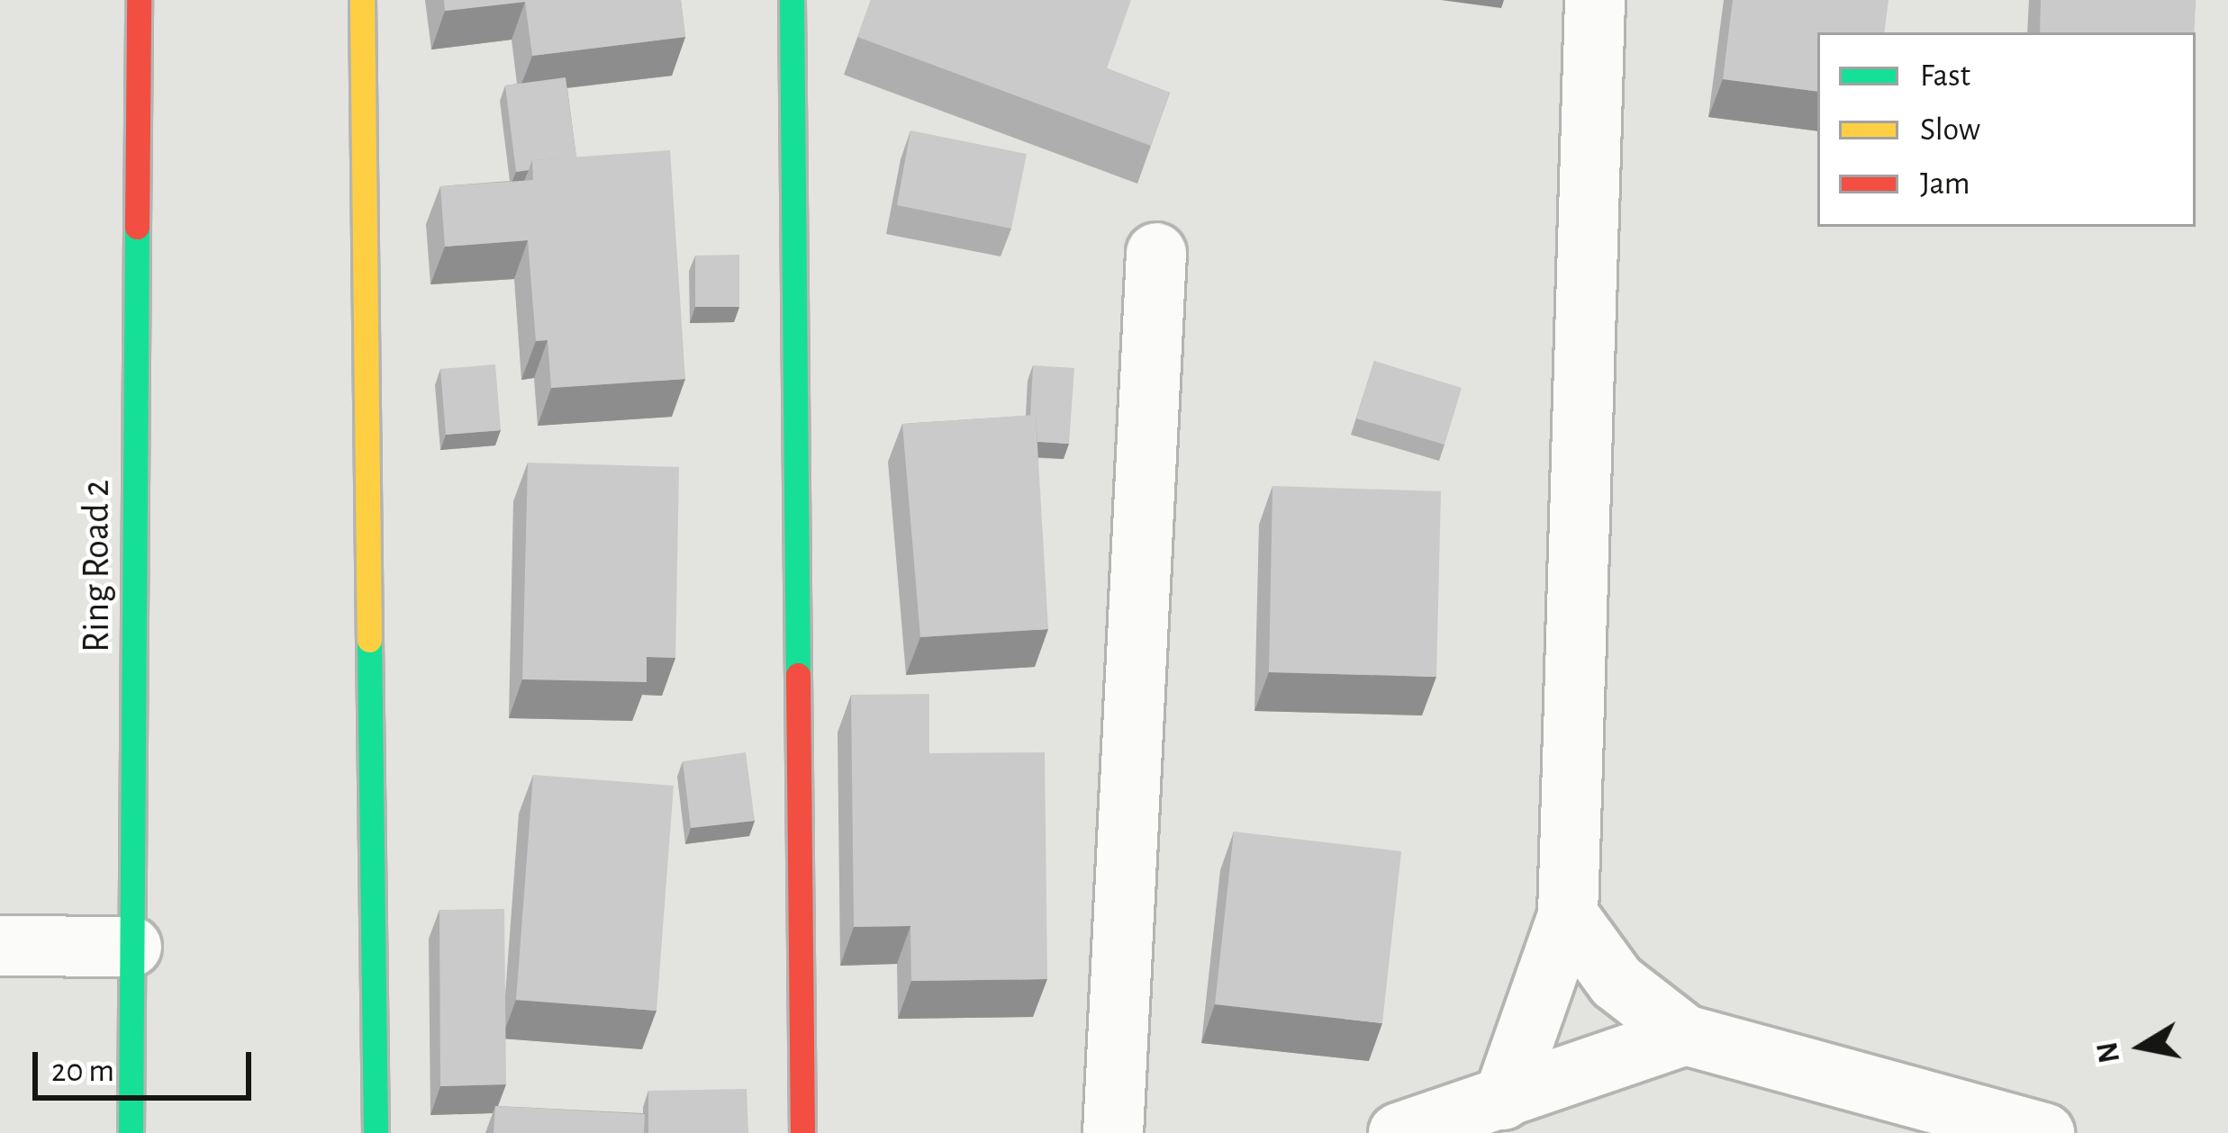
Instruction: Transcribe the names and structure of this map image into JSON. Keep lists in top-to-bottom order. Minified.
{"streets":{"street":["Ring Road 2"]},"legend":["Fast","Slow","Jam"],"scale_bar":"20 m","north":"left"}
